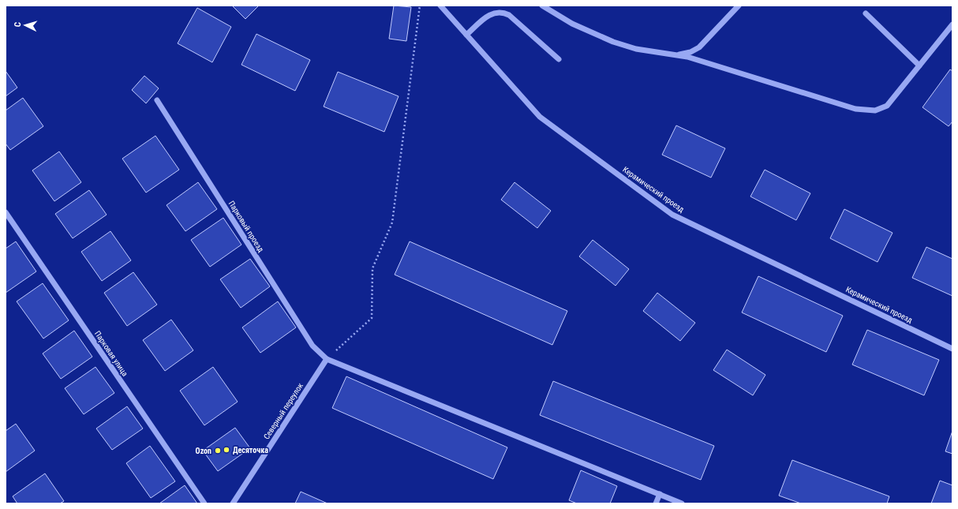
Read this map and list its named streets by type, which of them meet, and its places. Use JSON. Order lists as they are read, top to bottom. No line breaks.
{"streets":{"street":["Керамический проезд","Парковый проезд","Парковая улица","Северный переулок"]},"crossings":[["Парковый проезд","Северный переулок"]],"places":["Десяточка","Ozon"],"north":"left"}
